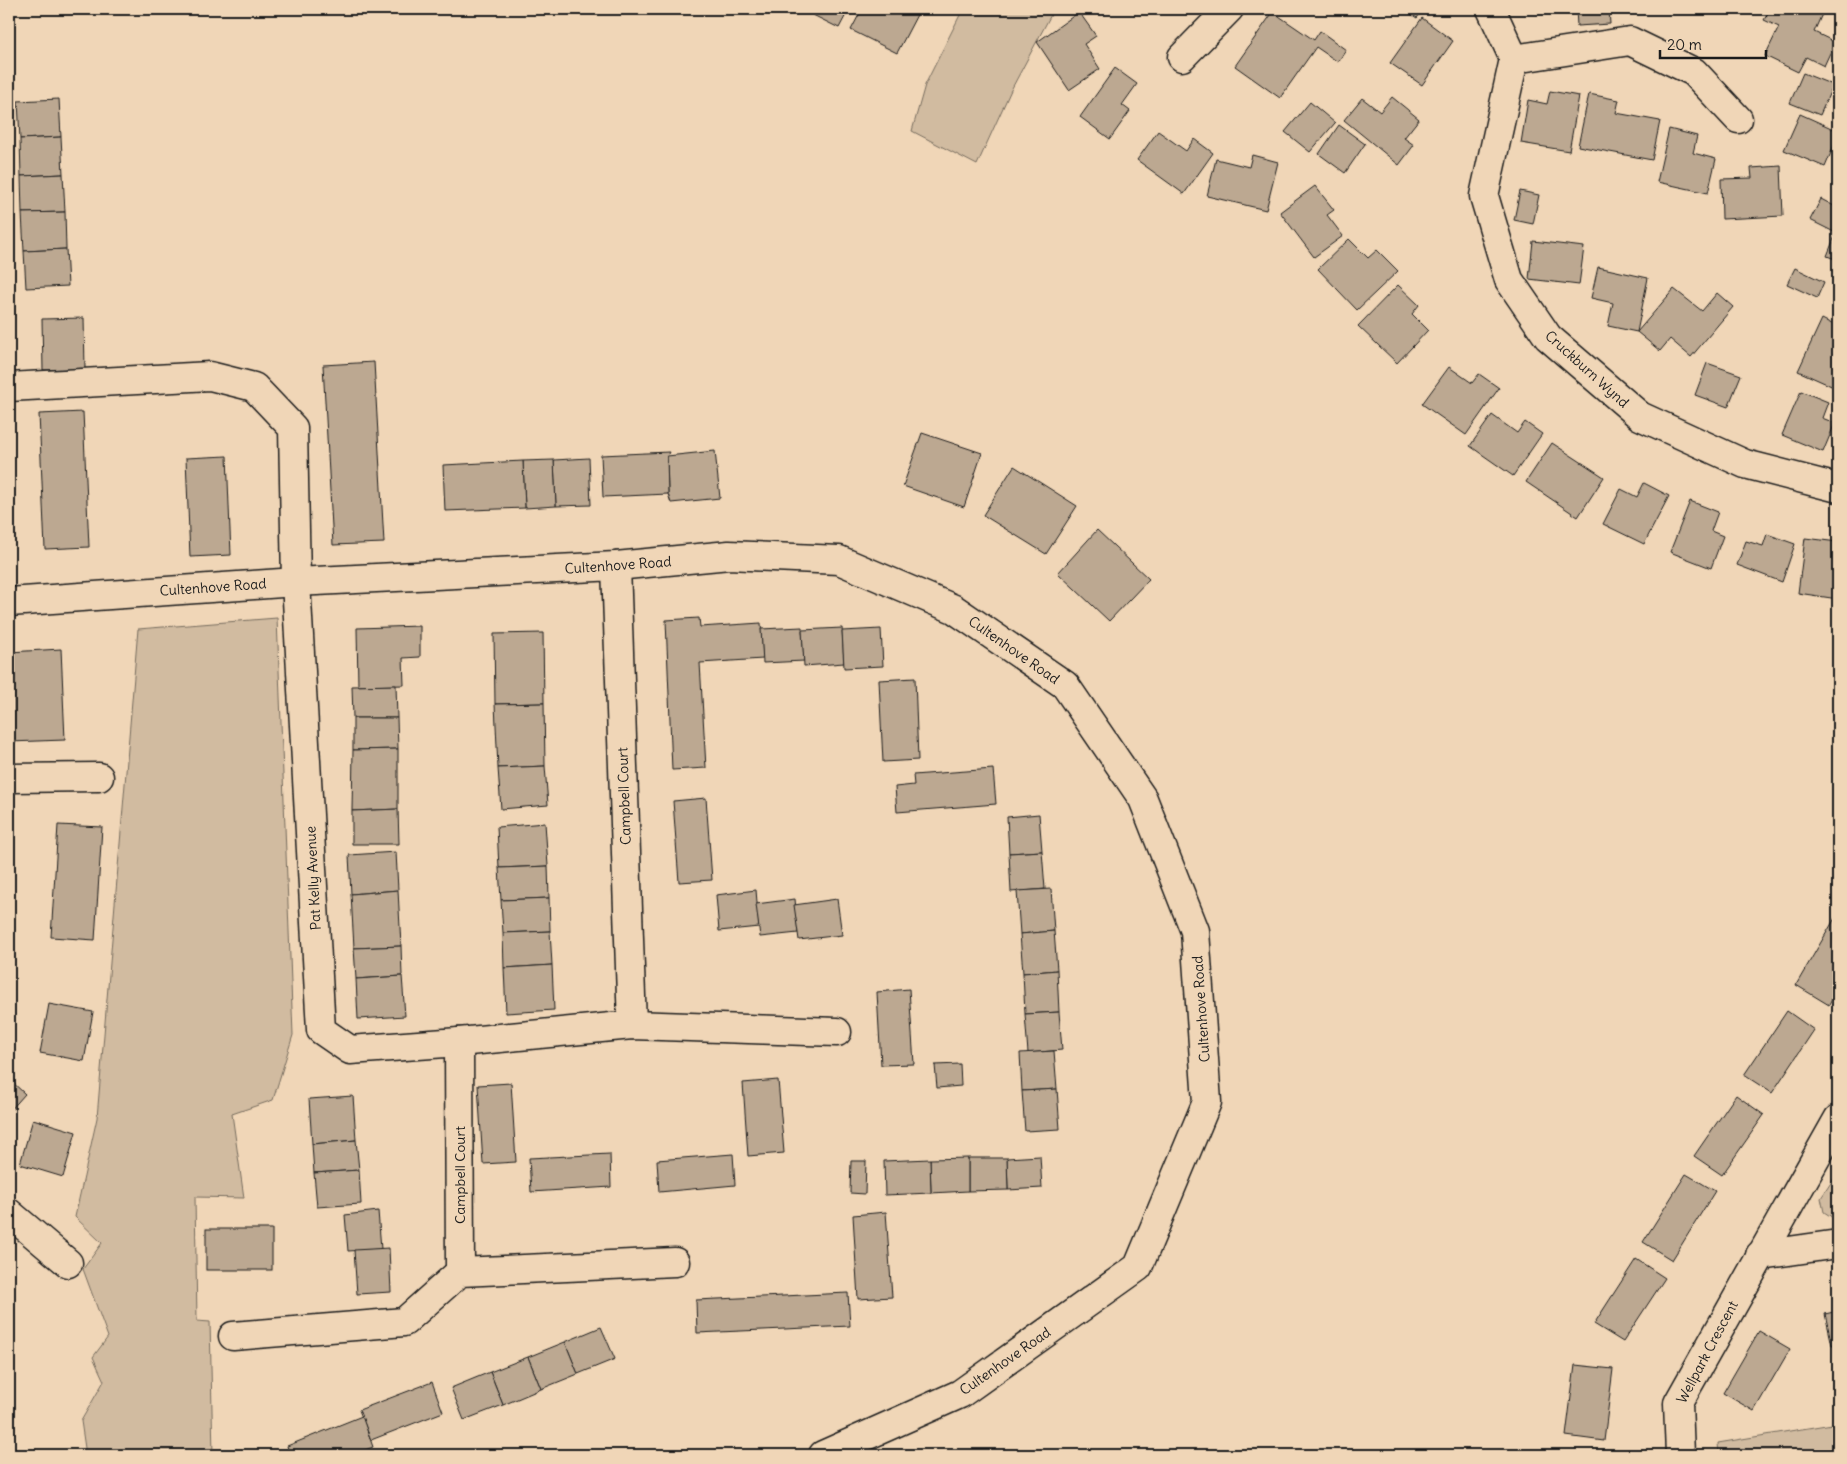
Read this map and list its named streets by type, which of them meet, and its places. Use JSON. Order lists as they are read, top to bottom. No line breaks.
{"streets":{"street":["Cruckburn Wynd","Cultenhove Road","Campbell Court","Pat Kelly Avenue","Wellpark Crescent"]},"crossings":[["Cultenhove Road","Campbell Court"],["Cultenhove Road","Pat Kelly Avenue"],["Campbell Court","Pat Kelly Avenue"]],"scale_bar":"20 m"}
